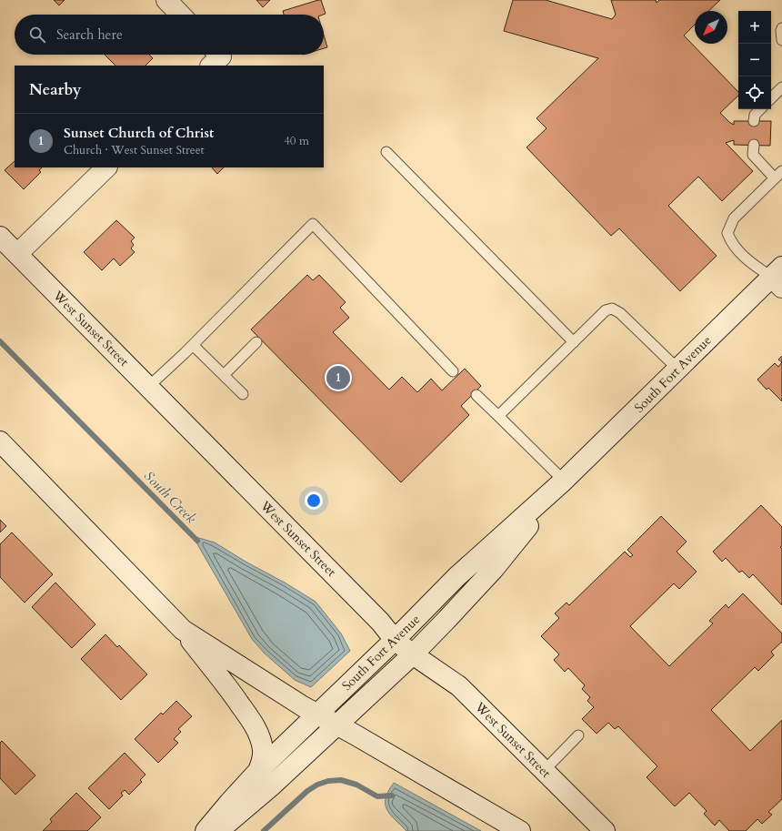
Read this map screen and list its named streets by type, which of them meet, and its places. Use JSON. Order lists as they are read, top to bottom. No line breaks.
{"streets":{"main road":["West Sunset Street","South Fort Avenue"]},"crossings":[["West Sunset Street","South Fort Avenue"]],"water":["South Creek"],"north":"bottom left","page":{"map_buttons":["+","−"],"search":"Search here","heading":"Nearby","list":[{"mark":"1","name":"Sunset Church of Christ","note":"Church · West Sunset Street","value":"40 m"}],"pins":"1"}}
